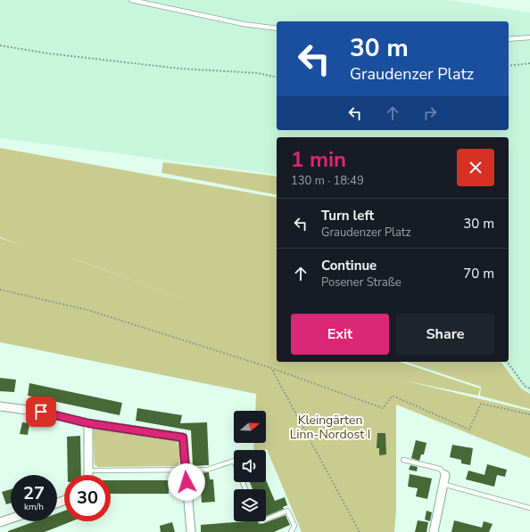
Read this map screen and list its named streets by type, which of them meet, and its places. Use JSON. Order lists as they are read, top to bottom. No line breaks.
{"parks":["Kleingärten Linn-Nordost I"],"north":"right","page":{"turn":["30 m","Graudenzer Platz"],"heading":["1 min","130 m · 18:49"],"list":[{"name":"Turn left","note":"Graudenzer Platz","value":"30 m"},{"name":"Continue","note":"Posener Straße","value":"70 m"}],"buttons":["Exit","Share"],"speed":"27 km/h","limit":"30"}}
